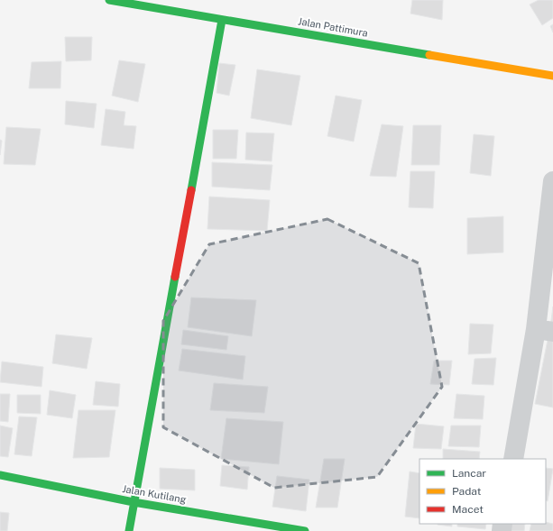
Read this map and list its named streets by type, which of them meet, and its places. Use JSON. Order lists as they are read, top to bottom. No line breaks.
{"streets":{"street":["Jalan Pattimura","Jalan Kutilang"]},"legend":["Lancar","Padat","Macet"]}
